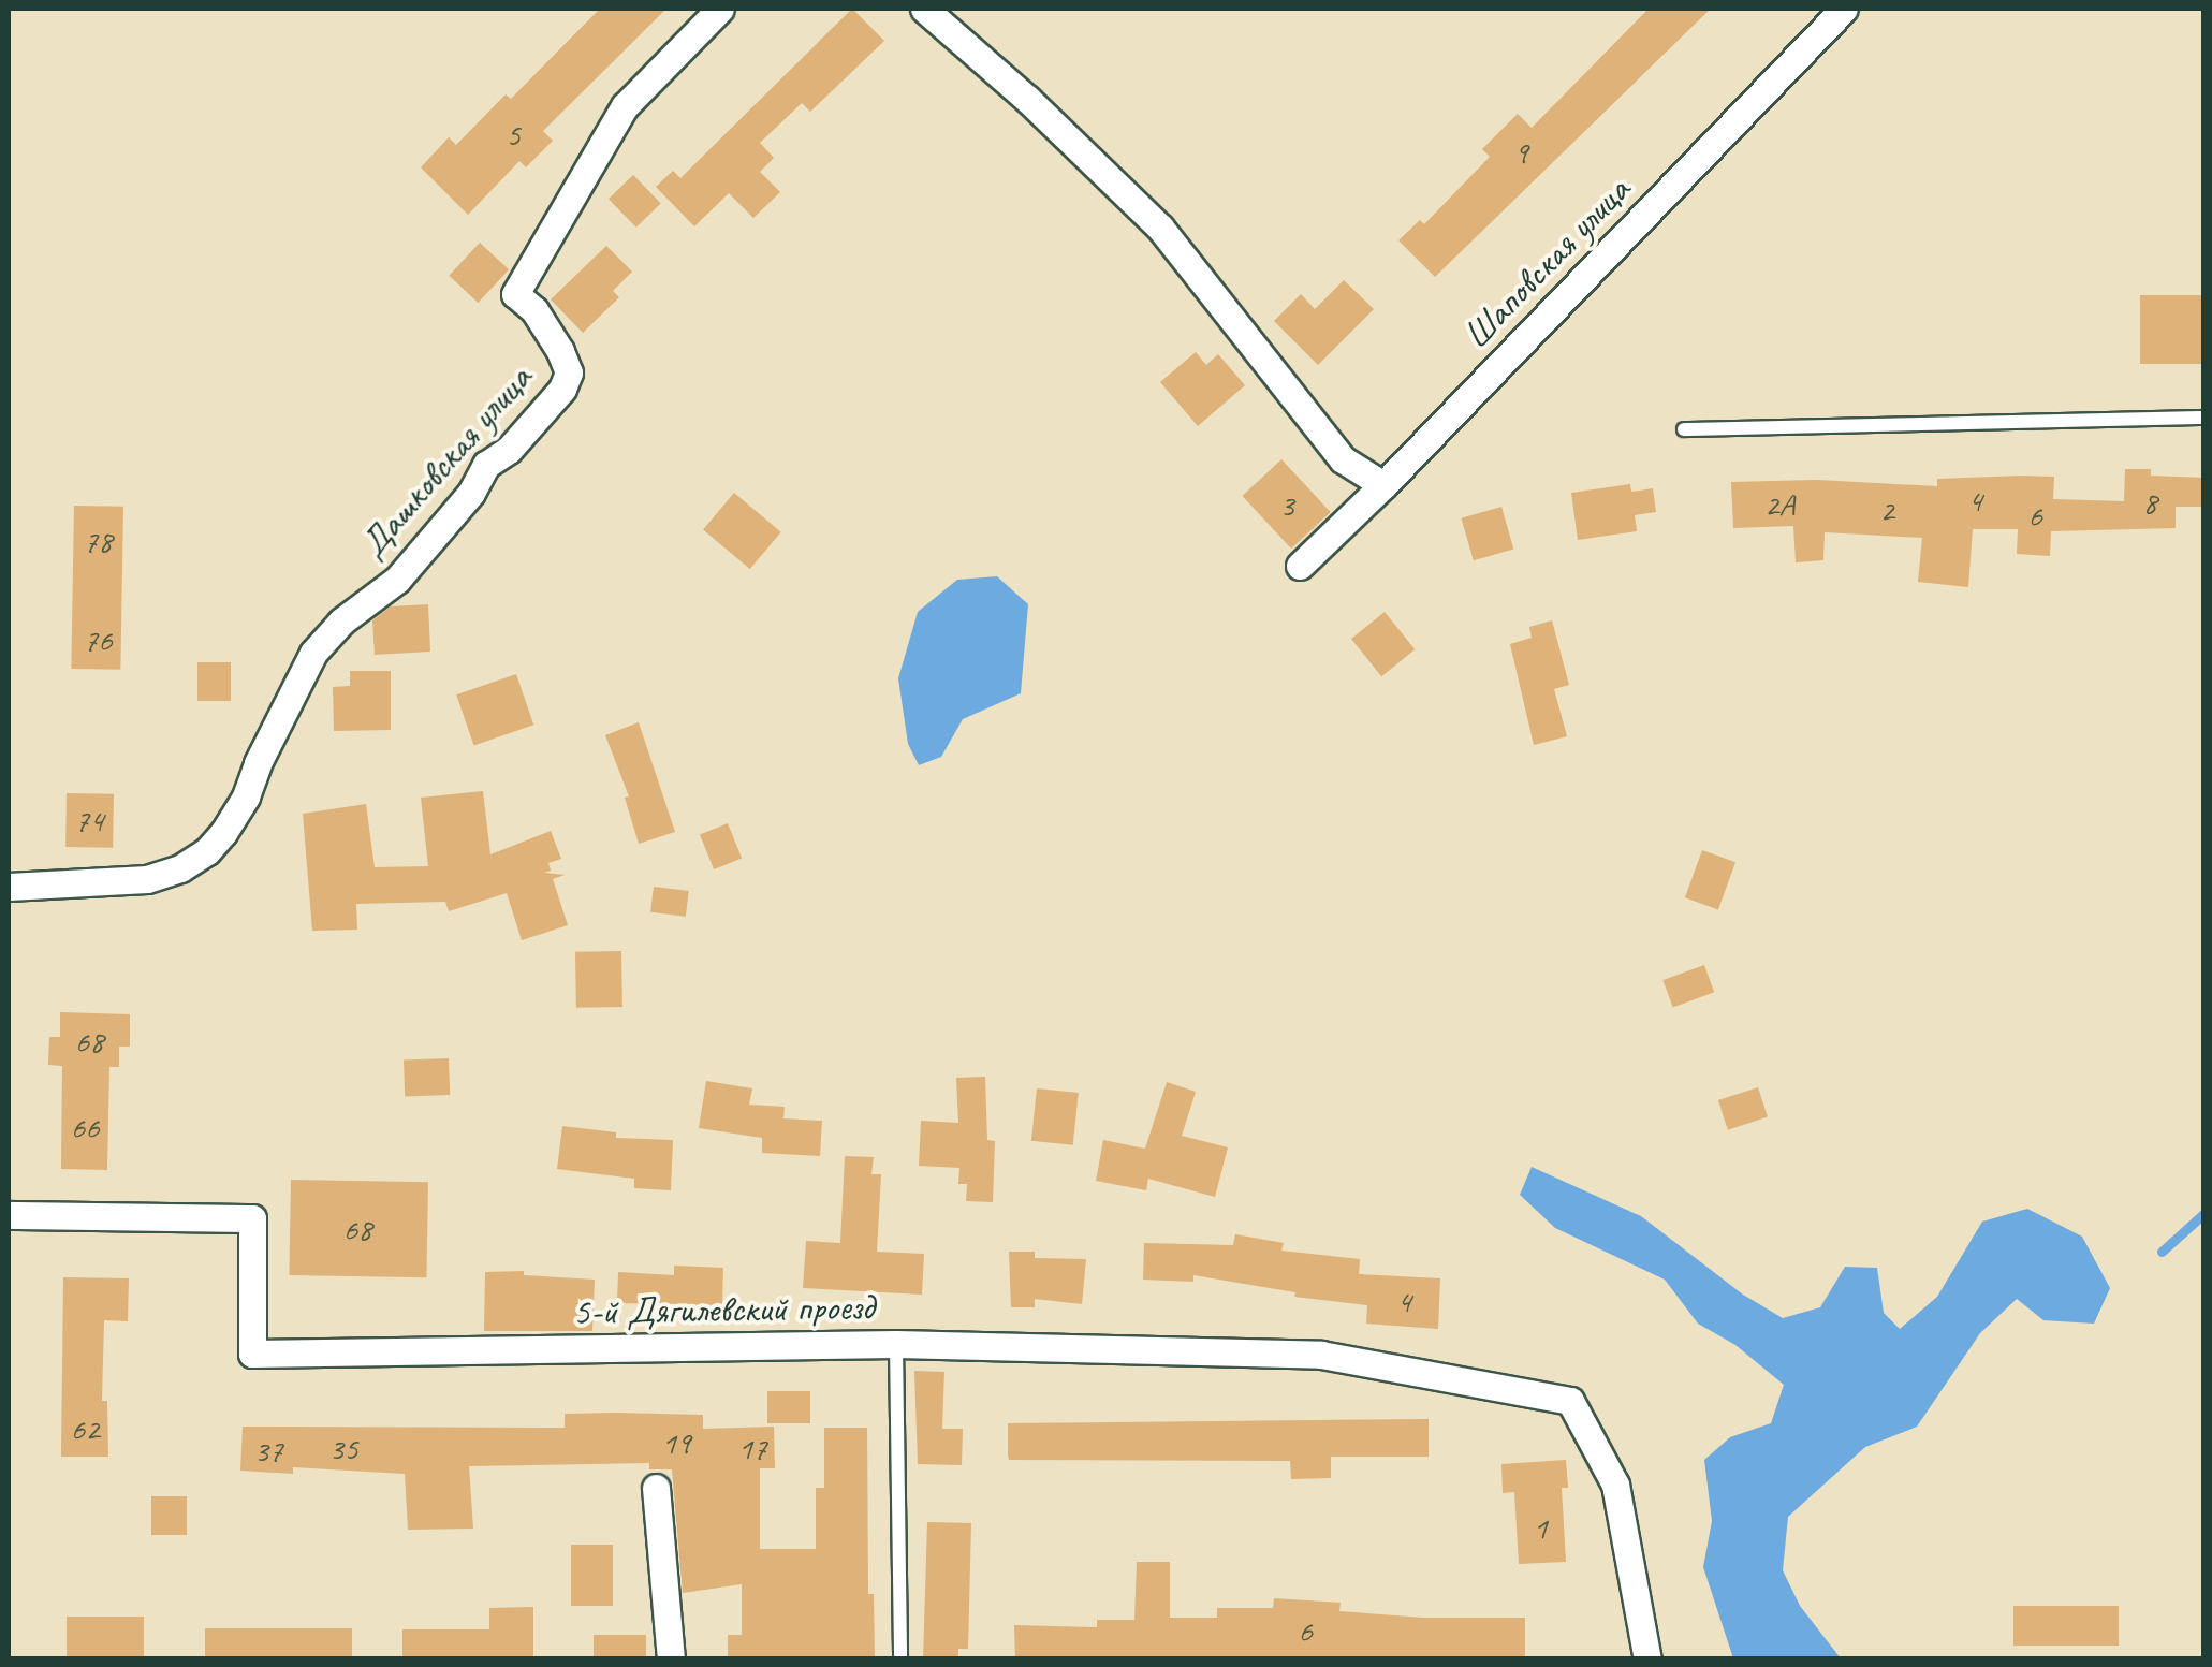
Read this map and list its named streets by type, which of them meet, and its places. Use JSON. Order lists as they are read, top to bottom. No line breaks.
{"streets":{"street":["Шаповская улица","Дашковская улица","5-й Дягилевский проезд"]},"house_numbers":["5","9","4","8","3","2А","2","6","78","76","74","68","66","68","4","62","19","35","17","37","1","6"]}
